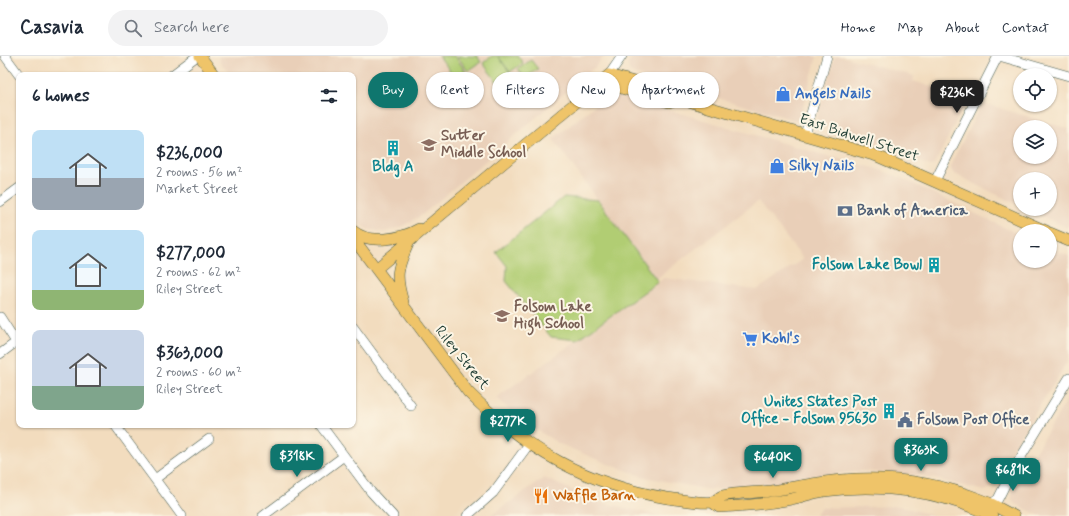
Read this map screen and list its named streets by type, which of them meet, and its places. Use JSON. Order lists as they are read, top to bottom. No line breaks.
{"streets":{"main road":["East Bidwell Street","Riley Street"]},"places":{"shop":["Angels Nails","Silky Nails"],"school or university":["Sutter Middle School","Folsom Lake High School"],"building":["Bldg A","Folsom Lake Bowl","Unites States Post Office - Folsom 95630"],"bank":["Bank of America"],"supermarket":["Kohl's"],"public building":["Folsom Post Office"],"restaurant":["Waffle Barn"]},"page":{"header":"Casavia","search":"Search here","nav":["Home","Map","About","Contact"],"map_buttons":["+","−"],"chip":["Buy","Rent","Filters","New","Apartment"],"heading":"6 homes","price":["$236K","$277K","$363K","$318K","$640K","$681K"],"list":[{"name":"$236,000","note":"2 rooms · 56 m² · Market Street"},{"name":"$277,000","note":"2 rooms · 62 m² · Riley Street"},{"name":"$363,000","note":"2 rooms · 60 m² · Riley Street"}]}}
